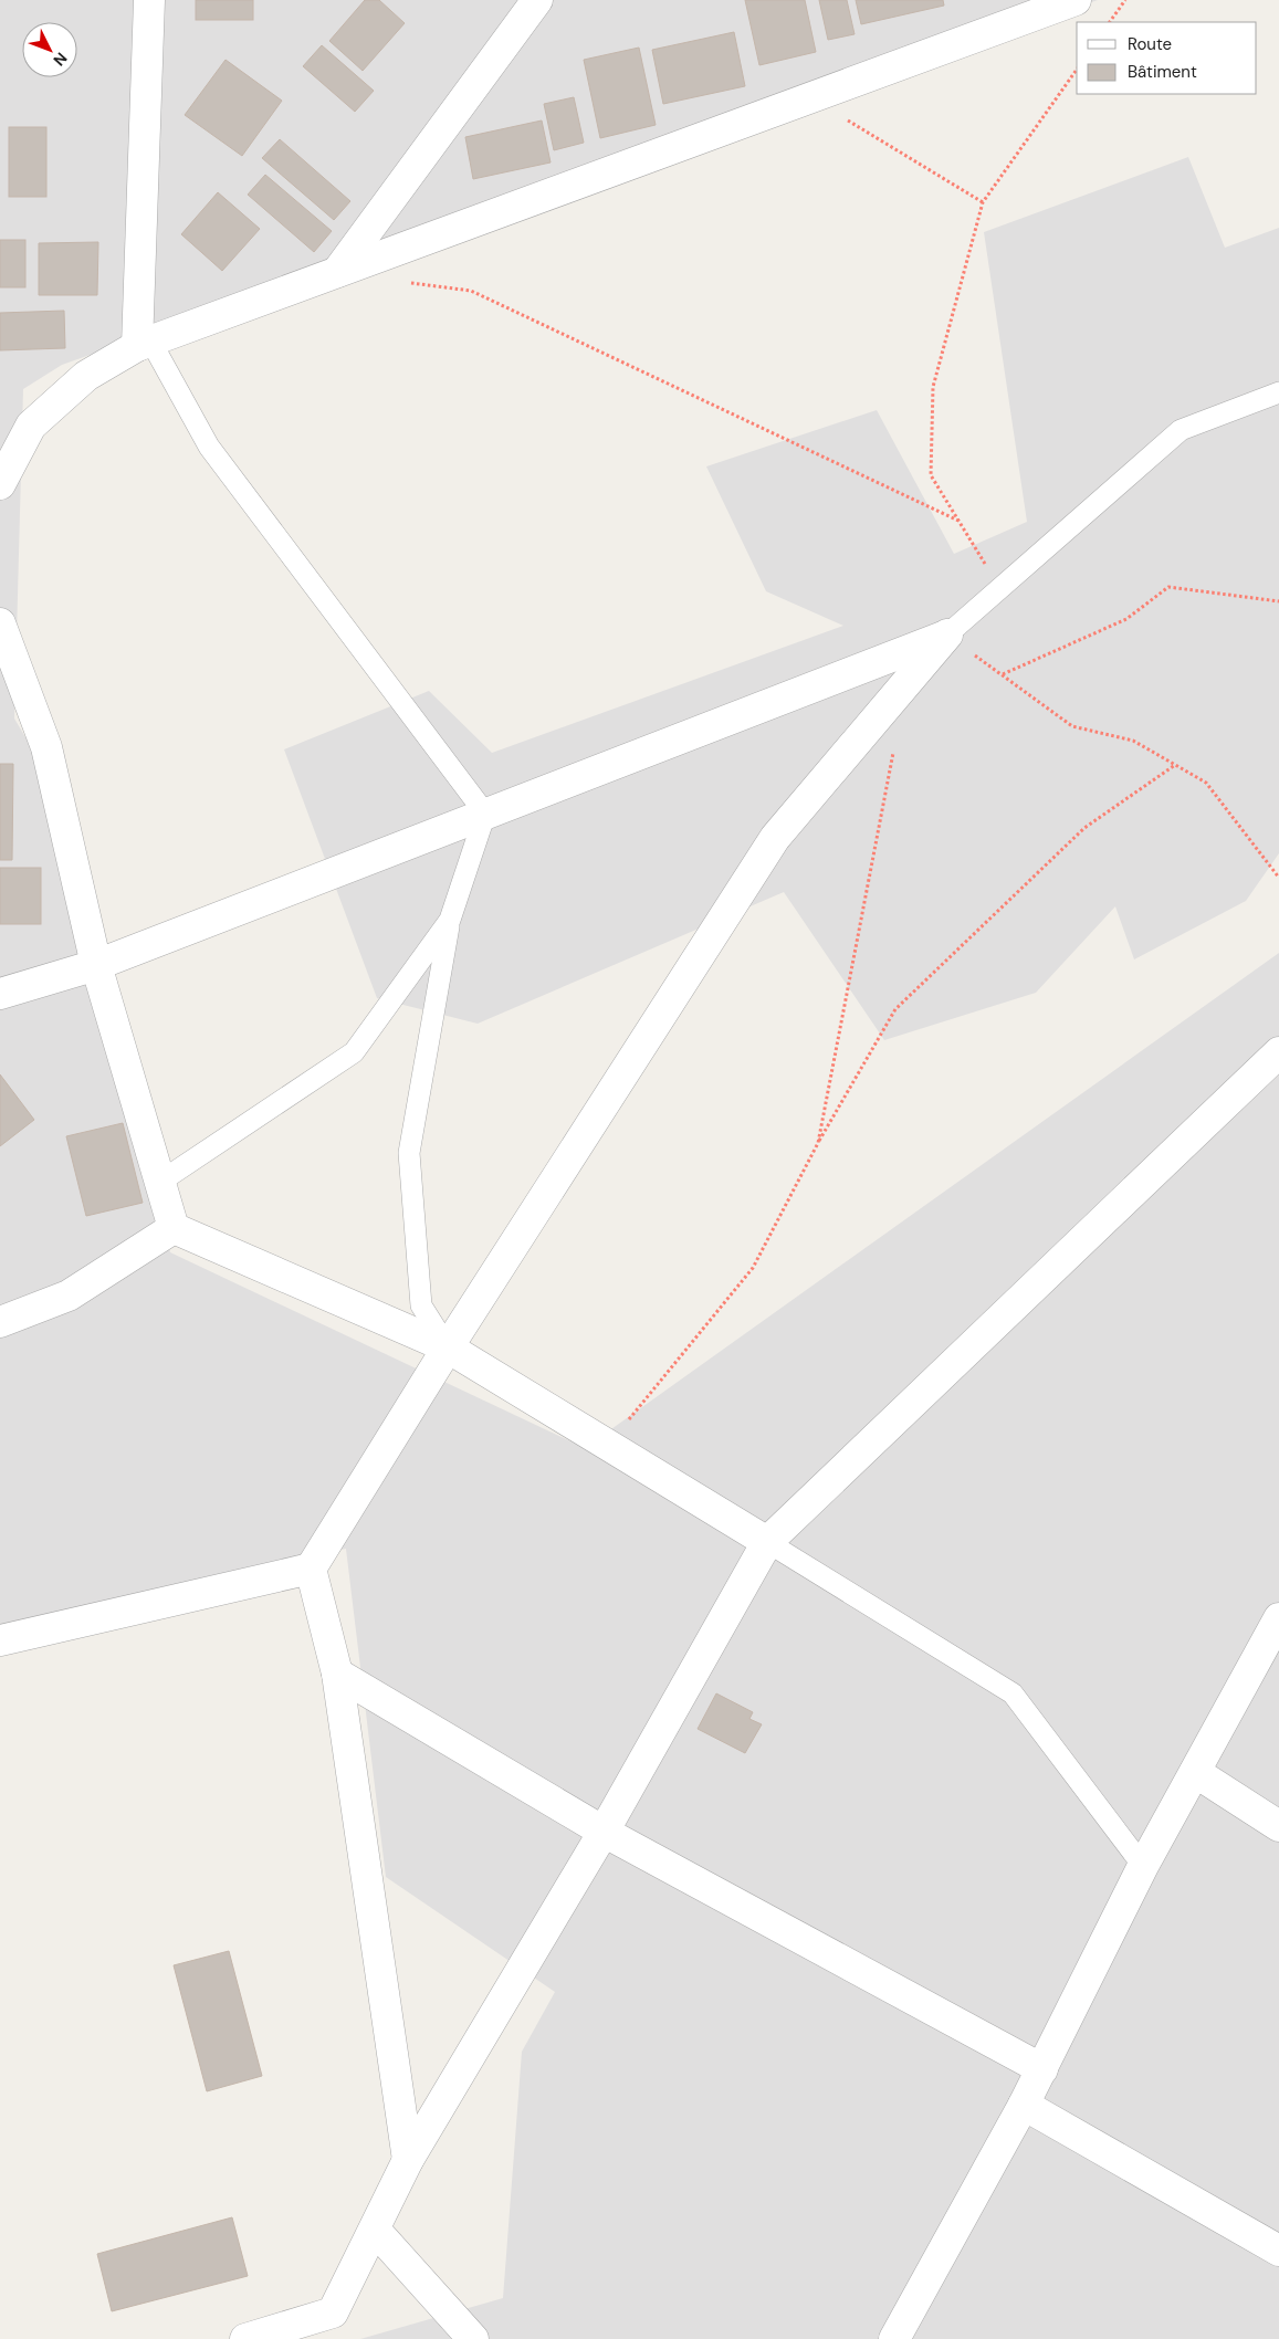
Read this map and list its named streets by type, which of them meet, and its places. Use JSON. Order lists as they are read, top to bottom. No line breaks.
{"legend":["Route","Bâtiment"],"north":"bottom right"}
